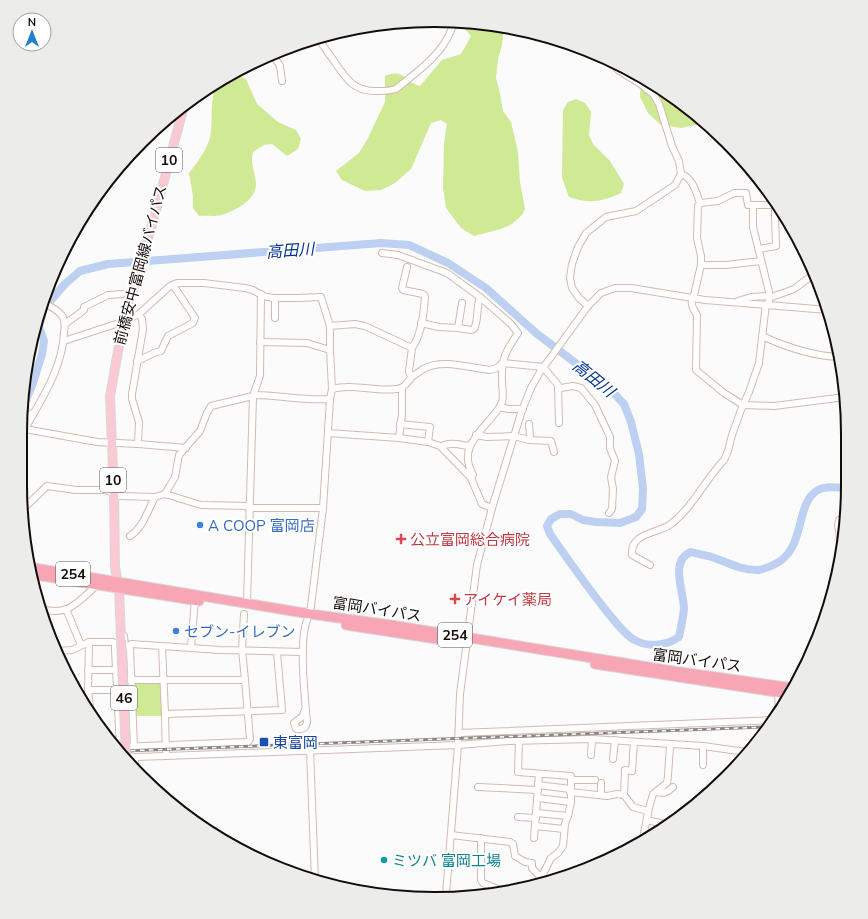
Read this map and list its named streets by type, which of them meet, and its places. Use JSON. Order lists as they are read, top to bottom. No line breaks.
{"streets":{"highway":["254","富岡バイパス"],"main road":["10","前橋安中富岡線バイパス","46"]},"crossings":[["前橋安中富岡線バイパス","富岡バイパス"],["前橋安中富岡線バイパス","46"],["富岡バイパス","46"]],"water":["高田川"],"places":{"other":["A COOP 富岡店","セブン-イレブン","ミツバ 富岡工場"],"health":["公立富岡総合病院","アイケイ薬局"],"transit":["東富岡"]},"north":"top"}
